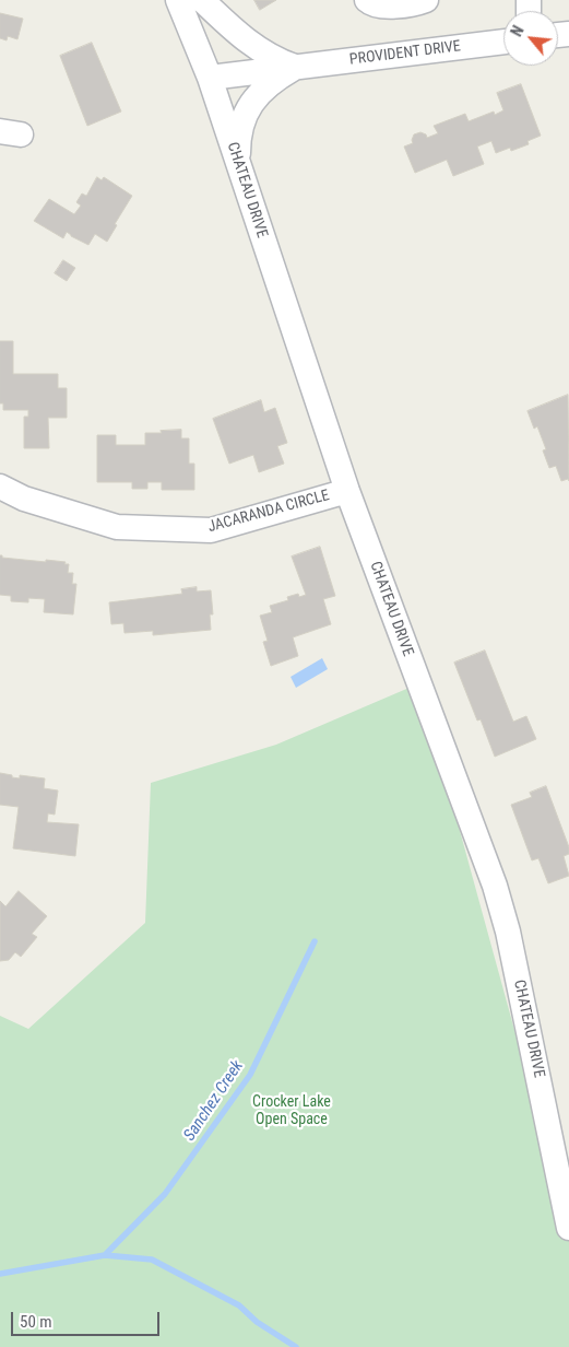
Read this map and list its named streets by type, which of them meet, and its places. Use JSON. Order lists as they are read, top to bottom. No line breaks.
{"streets":{"street":["PROVIDENT DRIVE","CHATEAU DRIVE","JACARANDA CIRCLE"]},"crossings":[["PROVIDENT DRIVE","CHATEAU DRIVE"],["CHATEAU DRIVE","JACARANDA CIRCLE"]],"water":["Sanchez Creek"],"parks":["Crocker Lake Open Space"],"scale_bar":"50 m","north":"top left"}
